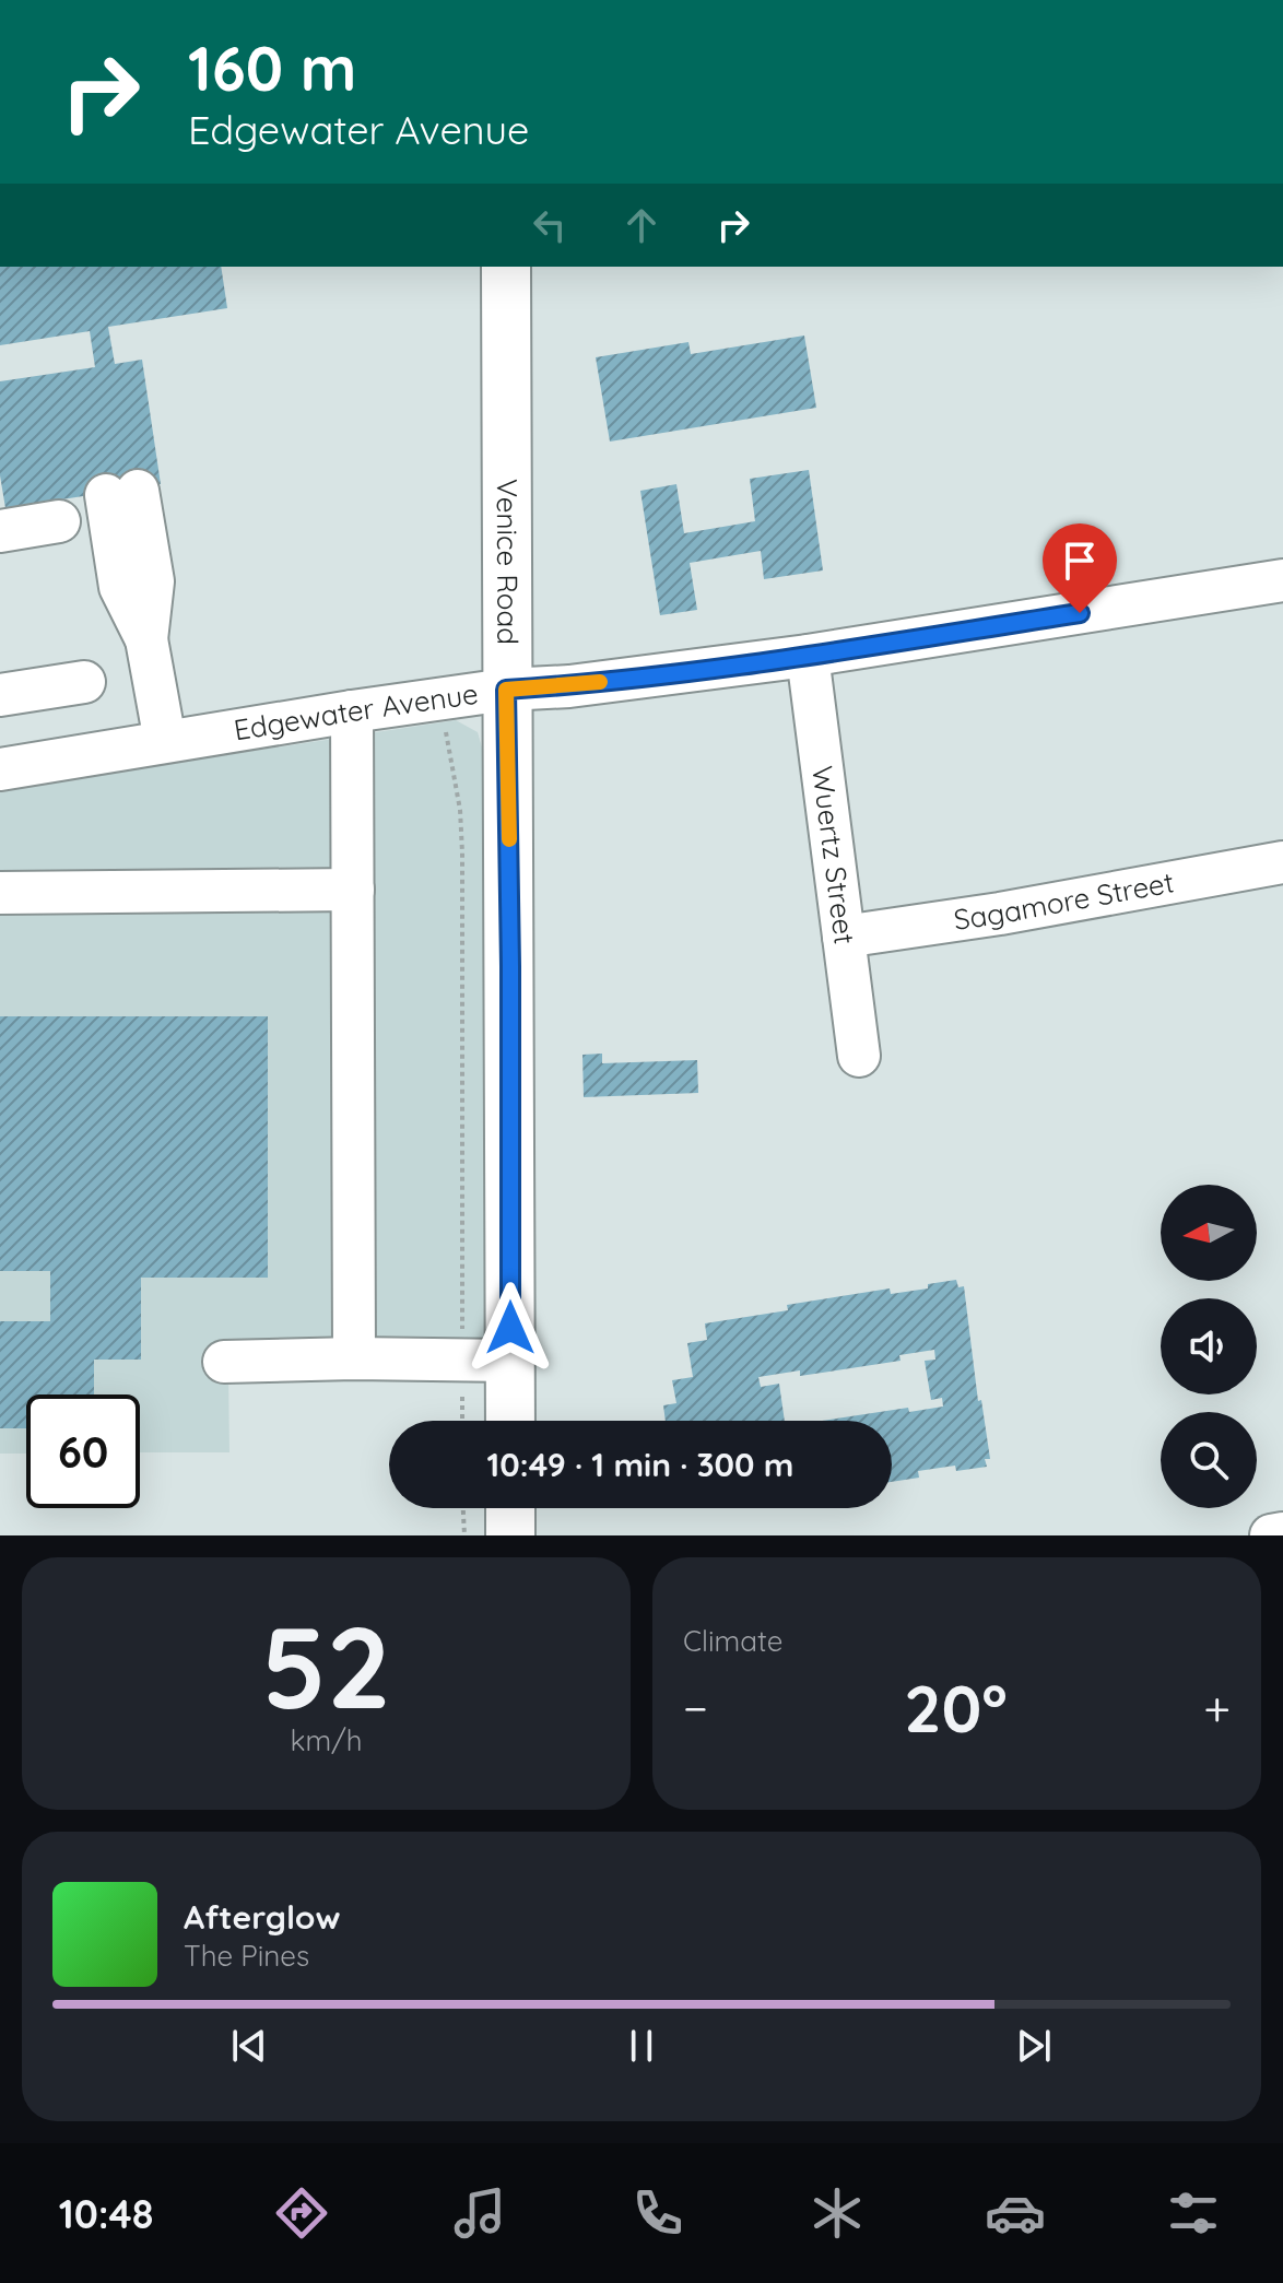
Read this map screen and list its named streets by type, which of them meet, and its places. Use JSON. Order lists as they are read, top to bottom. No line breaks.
{"streets":{"main road":["Venice Road"],"street":["Edgewater Avenue","Wuertz Street","Sagamore Street"]},"crossings":[["Venice Road","Edgewater Avenue"],["Edgewater Avenue","Wuertz Street"],["Wuertz Street","Sagamore Street"]],"north":"left","page":{"turn":["160 m","Edgewater Avenue"],"limit":"60","trip":"10:49 · 1 min · 300 m","tile":[["52","km/h"],"Climate"],"heat":["−","20°","+"],"song":["Afterglow","The Pines"],"tabs":"10:48"}}
